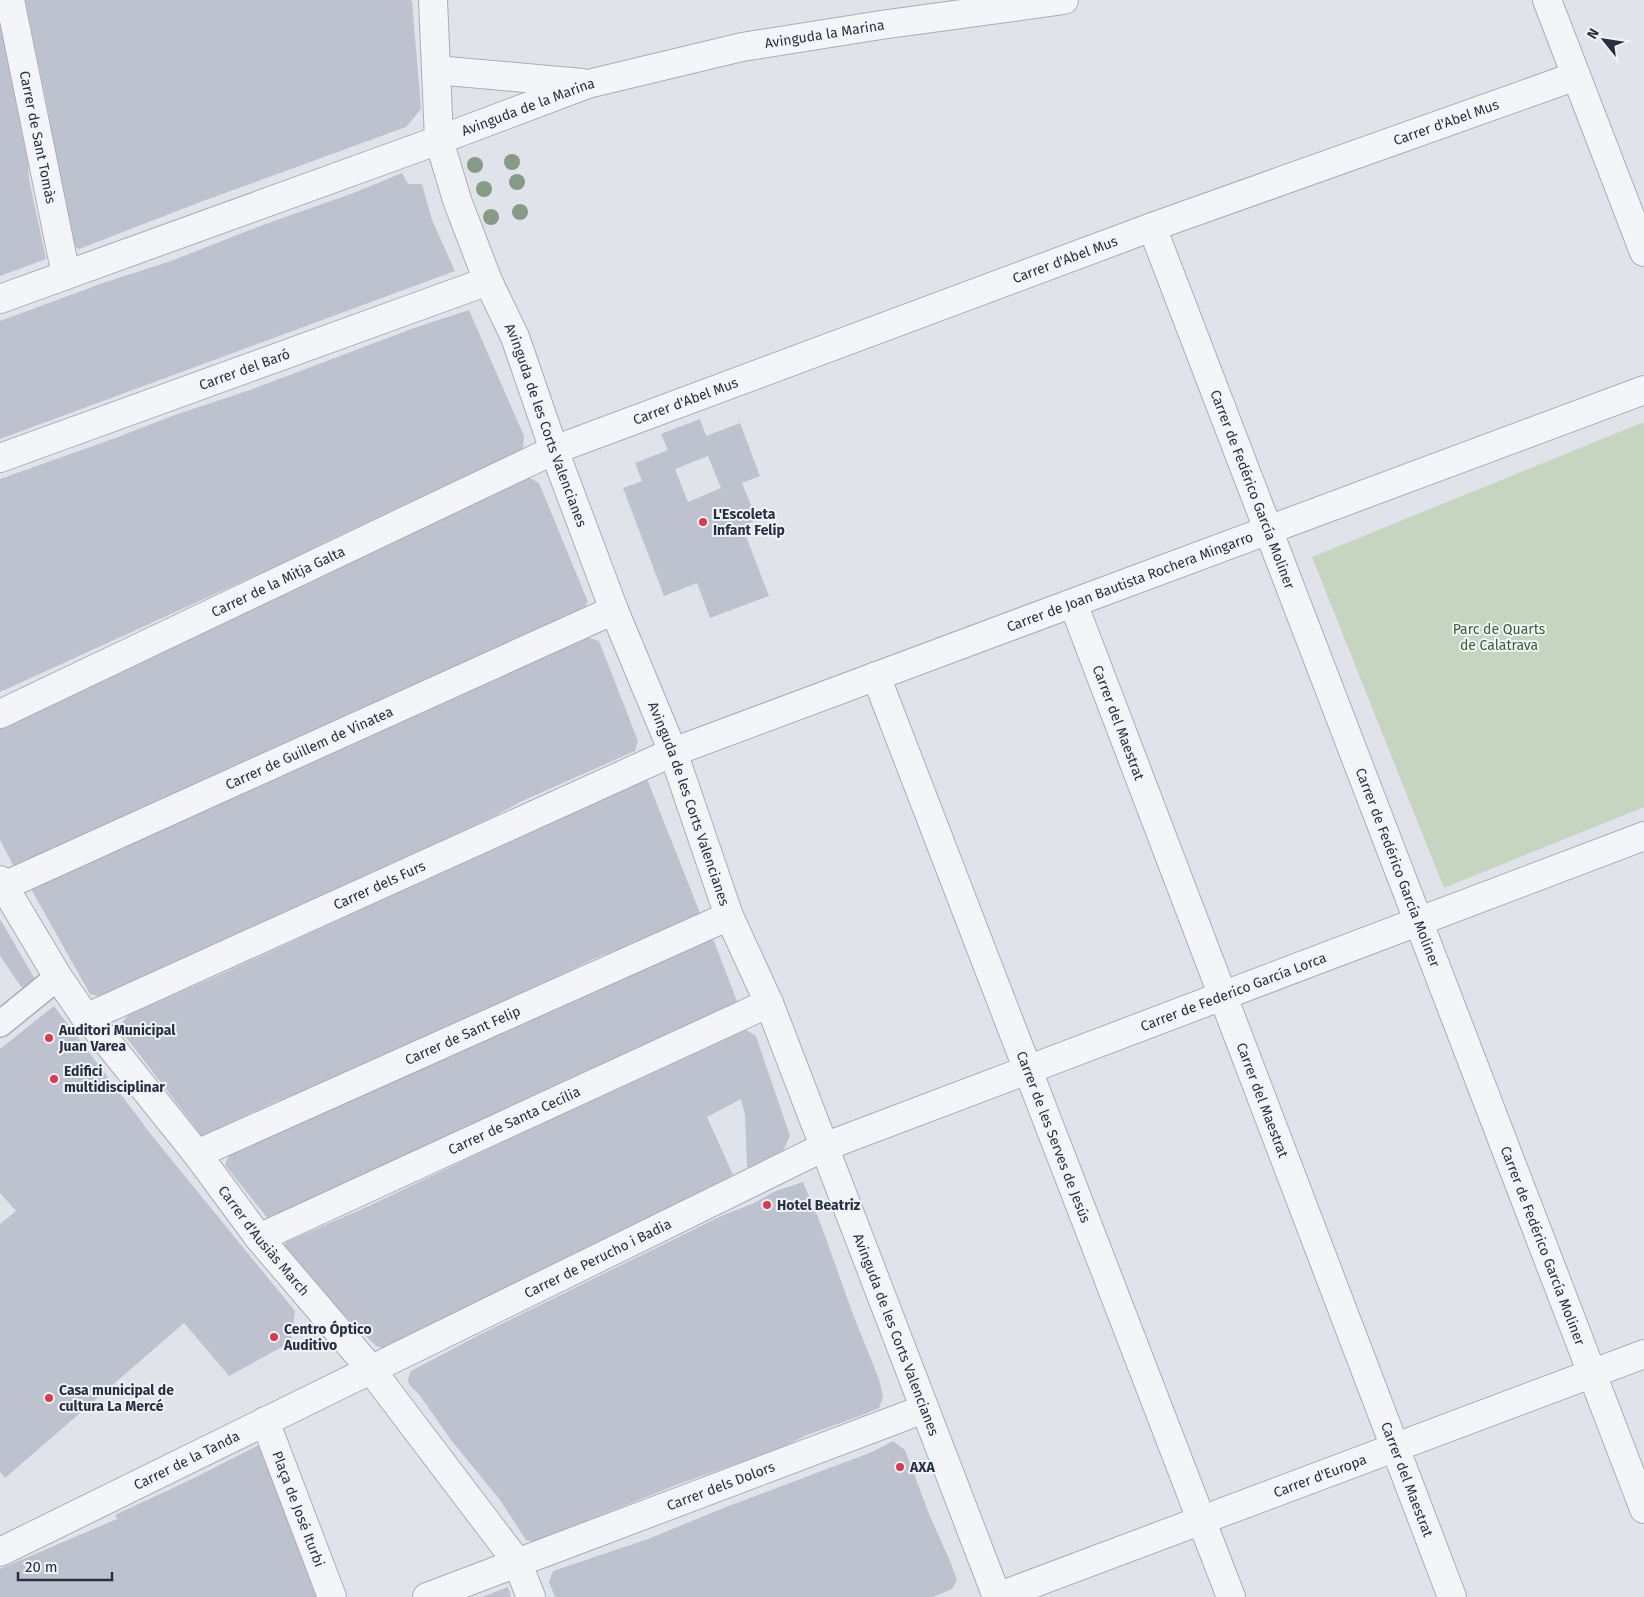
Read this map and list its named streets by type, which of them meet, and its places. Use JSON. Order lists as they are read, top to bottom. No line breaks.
{"streets":{"street":["Avinguda la Marina","Avinguda de la Marina","Carrer d'Abel Mus","Carrer de Sant Tomàs","Carrer del Baró","Avinguda de les Corts Valencianes","Carrer de Fedérico García Moliner","Carrer de la Mitja Galta","Carrer de Joan Bautista Rochera Mingarro","Carrer del Maestrat","Carrer de Guillem de Vinatea","Carrer dels Furs","Carrer de Federico García Lorca","Carrer de Sant Felip","Carrer de Santa Cecília","Carrer de les Serves de Jesús","Carrer d'Ausiàs March","Carrer de Perucho i Badia","Carrer de la Tanda","Carrer d'Europa","Carrer dels Dolors","Plaça de José Iturbi"]},"crossings":[["Avinguda la Marina","Avinguda de la Marina"],["Avinguda de la Marina","Carrer de Sant Tomàs"],["Avinguda de la Marina","Avinguda de les Corts Valencianes"],["Carrer d'Abel Mus","Avinguda de les Corts Valencianes"],["Carrer d'Abel Mus","Carrer de Fedérico García Moliner"],["Carrer d'Abel Mus","Carrer de la Mitja Galta"],["Carrer del Baró","Avinguda de les Corts Valencianes"],["Avinguda de les Corts Valencianes","Carrer de la Mitja Galta"],["Avinguda de les Corts Valencianes","Carrer de Joan Bautista Rochera Mingarro"],["Avinguda de les Corts Valencianes","Carrer de Guillem de Vinatea"],["Avinguda de les Corts Valencianes","Carrer dels Furs"],["Avinguda de les Corts Valencianes","Carrer de Federico García Lorca"],["Avinguda de les Corts Valencianes","Carrer de Sant Felip"],["Avinguda de les Corts Valencianes","Carrer de Santa Cecília"],["Avinguda de les Corts Valencianes","Carrer de Perucho i Badia"],["Avinguda de les Corts Valencianes","Carrer d'Europa"],["Avinguda de les Corts Valencianes","Carrer dels Dolors"],["Carrer de Fedérico García Moliner","Carrer de Joan Bautista Rochera Mingarro"],["Carrer de Fedérico García Moliner","Carrer de Federico García Lorca"],["Carrer de Fedérico García Moliner","Carrer d'Europa"],["Carrer de Joan Bautista Rochera Mingarro","Carrer del Maestrat"],["Carrer de Joan Bautista Rochera Mingarro","Carrer dels Furs"],["Carrer de Joan Bautista Rochera Mingarro","Carrer de les Serves de Jesús"],["Carrer del Maestrat","Carrer de Federico García Lorca"],["Carrer del Maestrat","Carrer d'Europa"],["Carrer de Guillem de Vinatea","Carrer d'Ausiàs March"],["Carrer dels Furs","Carrer d'Ausiàs March"],["Carrer de Federico García Lorca","Carrer de les Serves de Jesús"],["Carrer de Federico García Lorca","Carrer de Perucho i Badia"],["Carrer de Sant Felip","Carrer d'Ausiàs March"],["Carrer de Santa Cecília","Carrer d'Ausiàs March"],["Carrer de les Serves de Jesús","Carrer d'Europa"],["Carrer d'Ausiàs March","Carrer de Perucho i Badia"],["Carrer d'Ausiàs March","Carrer de la Tanda"],["Carrer d'Ausiàs March","Carrer dels Dolors"],["Carrer de Perucho i Badia","Carrer de la Tanda"],["Carrer de la Tanda","Plaça de José Iturbi"]],"parks":["Parc de Quarts de Calatrava"],"places":["L'Escoleta Infant Felip","Auditori Municipal Juan Varea","Edifici multidisciplinar","Hotel Beatriz","Centro Óptico Auditivo","Casa municipal de cultura La Mercé","AXA"],"scale_bar":"20 m","north":"top left"}
